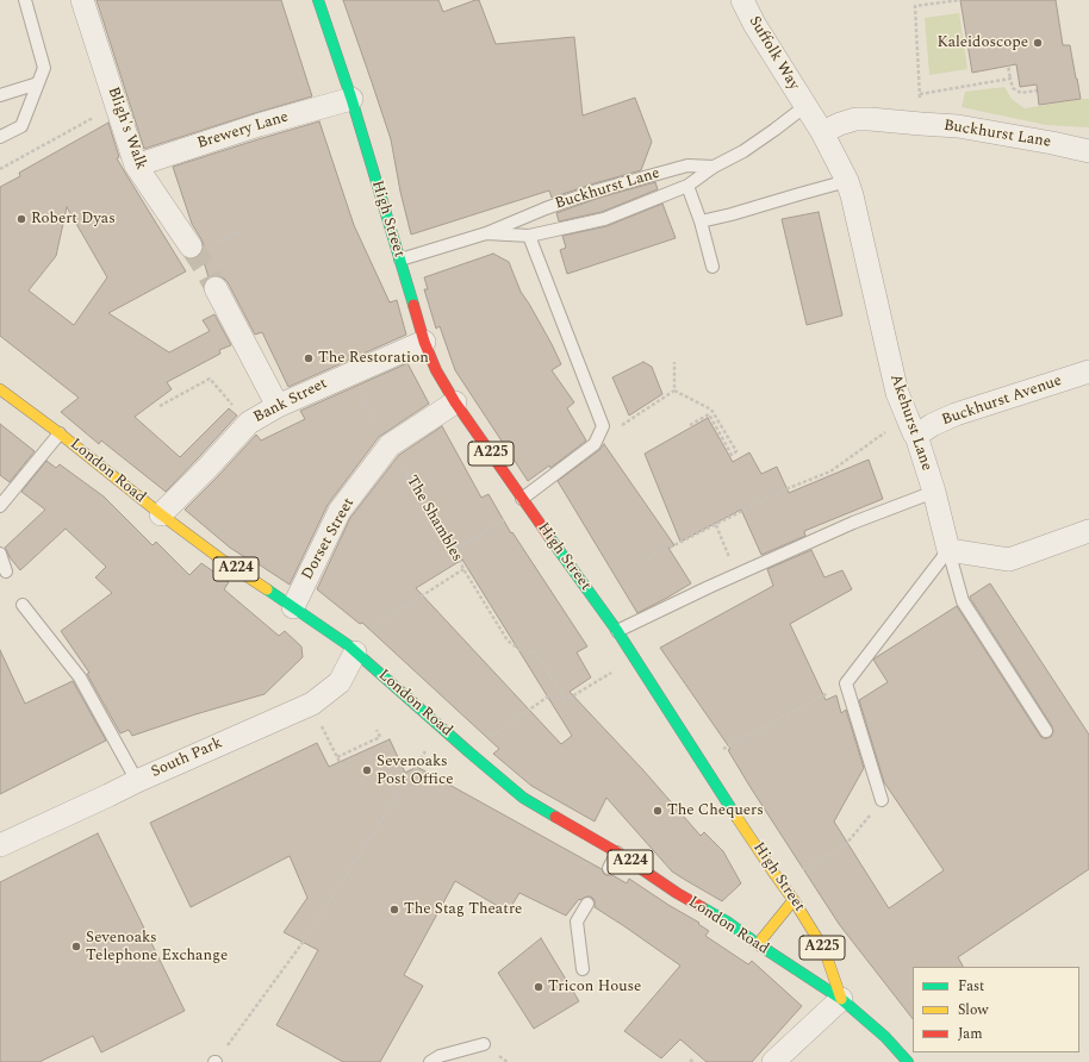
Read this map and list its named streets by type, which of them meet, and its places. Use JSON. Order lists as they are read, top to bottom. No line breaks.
{"streets":{"main road":["High Street","A225","London Road","A224"],"street":["Suffolk Way","Bligh's Walk","Brewery Lane","Buckhurst Lane","Bank Street","Buckhurst Avenue","Akehurst Lane","Dorset Street","South Park"],"path":["The Shambles"]},"crossings":[["Suffolk Way","Akehurst Lane"],["Bligh's Walk","Brewery Lane"],["Brewery Lane","High Street"],["Buckhurst Lane","High Street"],["Buckhurst Lane","Akehurst Lane"],["High Street","Bank Street"],["High Street","London Road"],["High Street","Dorset Street"],["Bank Street","London Road"],["Bank Street","The Shambles"],["Buckhurst Avenue","Akehurst Lane"],["London Road","The Shambles"],["London Road","Dorset Street"],["London Road","South Park"],["The Shambles","Dorset Street"],["The Shambles","South Park"]],"places":["Kaleidoscope","Robert Dyas","The Restoration","Sevenoaks Post Office","The Chequers","The Stag Theatre","Sevenoaks Telephone Exchange","Tricon House"],"legend":["Fast","Slow","Jam"]}
